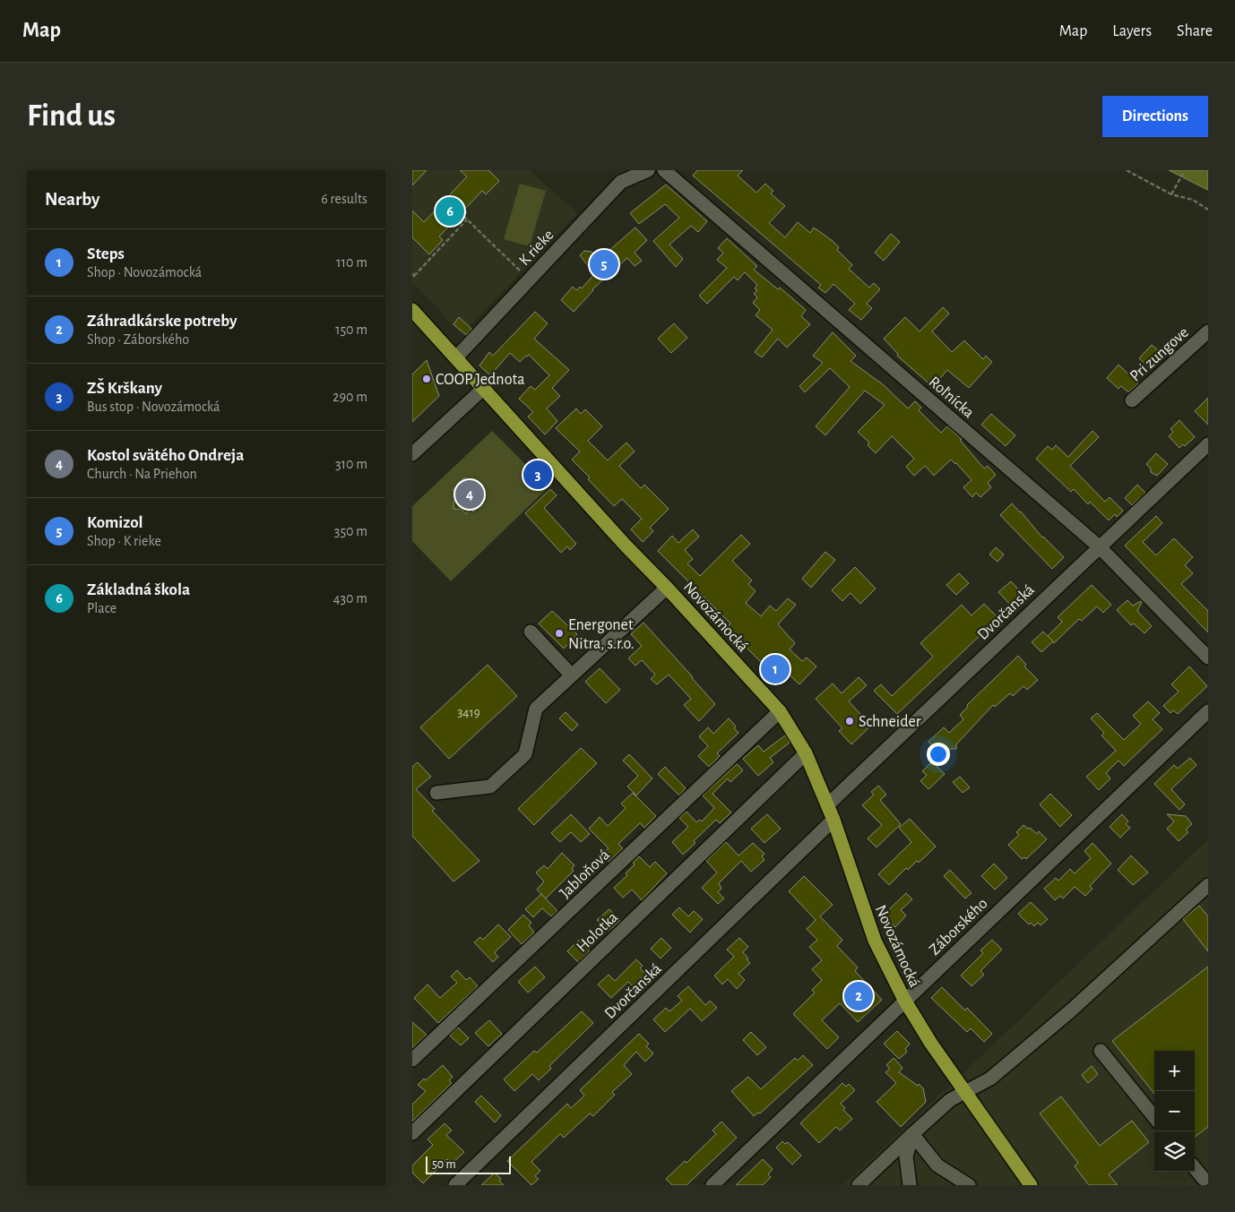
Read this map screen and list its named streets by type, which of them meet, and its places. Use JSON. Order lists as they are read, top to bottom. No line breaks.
{"streets":{"main road":["Novozámocká"],"street":["K rieke","Pri zungove","Roľnícka","Dvorčanská","Jabloňová","Záborského","Holotka"]},"crossings":[["K rieke","Novozámocká"],["Roľnícka","Dvorčanská"],["Dvorčanská","Novozámocká"],["Novozámocká","Jabloňová"],["Novozámocká","Záborského"],["Novozámocká","Holotka"]],"places":["COOP Jednota","Energonet Nitra, s.r.o.","Schneider"],"house_numbers":["3419"],"scale_bar":"50 m","page":{"header":"Map","nav":["Map","Layers","Share"],"buttons":"Directions","title":"Find us","heading":["Nearby","6 results"],"pins":["6","5","3","4","1","2"],"list":[{"mark":"1","name":"Steps","note":"Shop · Novozámocká","value":"110 m"},{"mark":"2","name":"Záhradkárske potreby","note":"Shop · Záborského","value":"150 m"},{"mark":"3","name":"ZŠ Krškany","note":"Bus stop · Novozámocká","value":"290 m"},{"mark":"4","name":"Kostol svätého Ondreja","note":"Church · Na Priehon","value":"310 m"},{"mark":"5","name":"Komizol","note":"Shop · K rieke","value":"350 m"},{"mark":"6","name":"Základná škola","note":"Place","value":"430 m"}],"map_buttons":["+","−"],"scale":"50 m"}}
